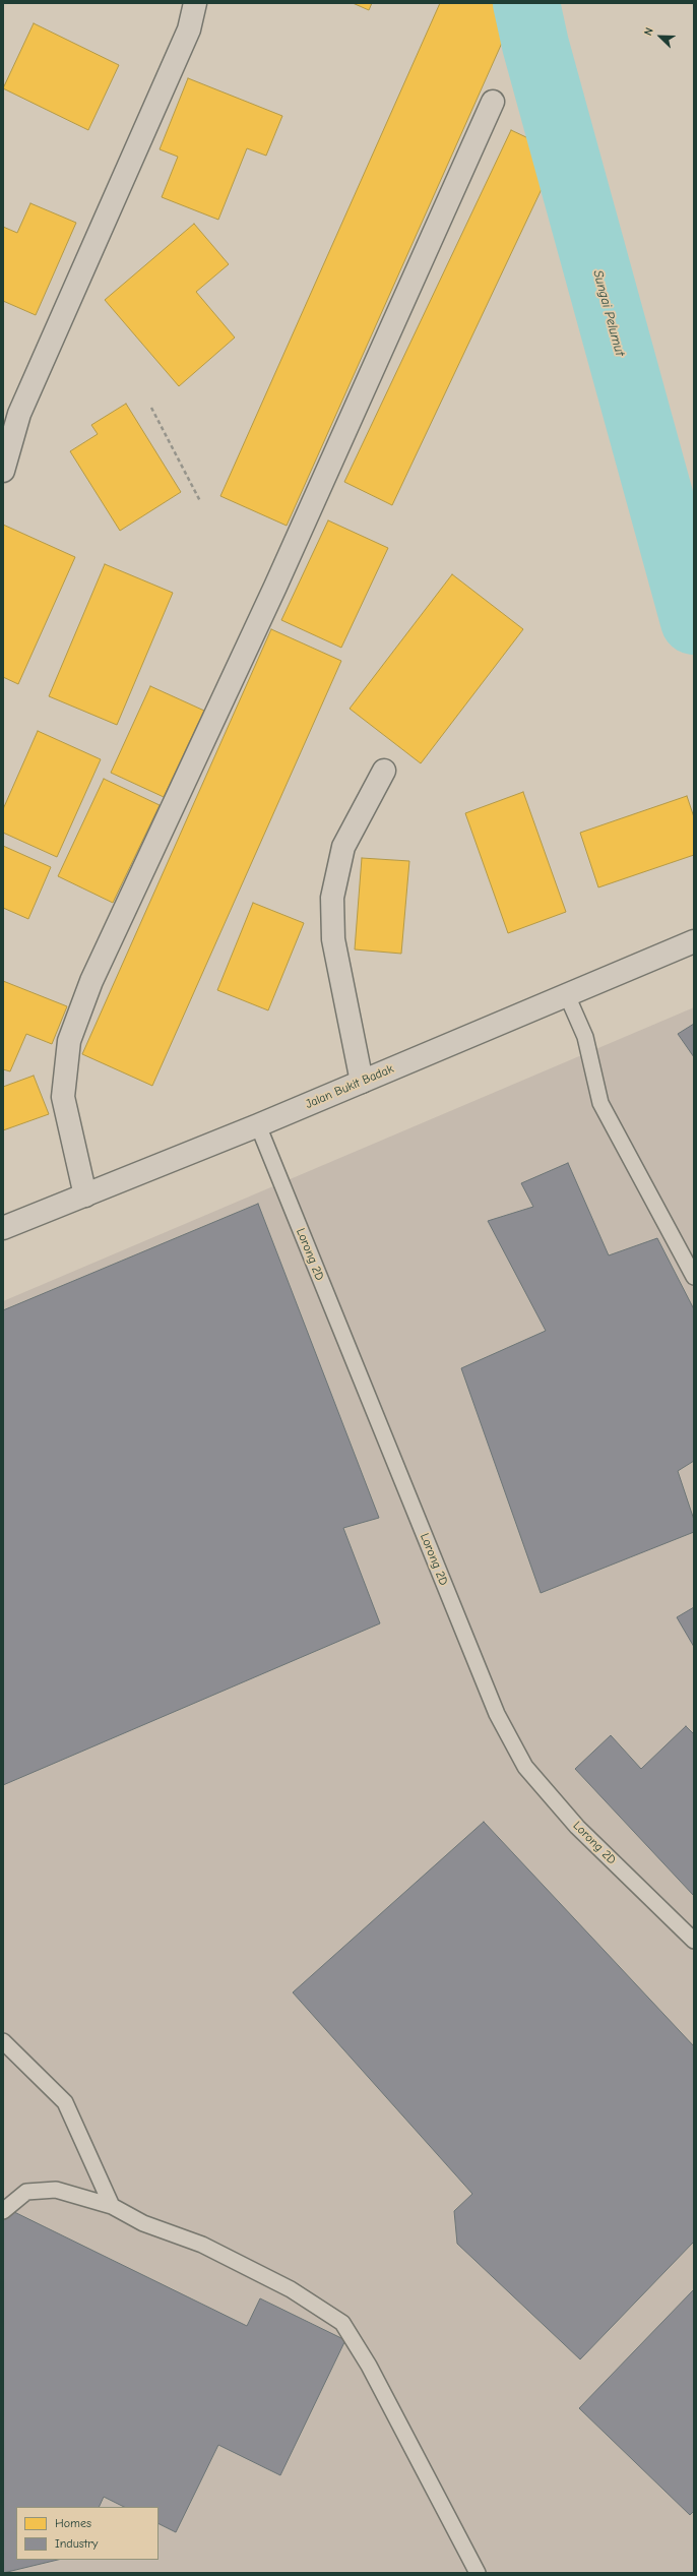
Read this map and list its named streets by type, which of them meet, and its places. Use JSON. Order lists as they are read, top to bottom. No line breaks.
{"streets":{"street":["Jalan Bukit Badak"],"lane":["Lorong 2D"]},"crossings":[["Jalan Bukit Badak","Lorong 2D"]],"water":["Sungai Pelumut"],"legend":["Homes","Industry"],"north":"top left"}
